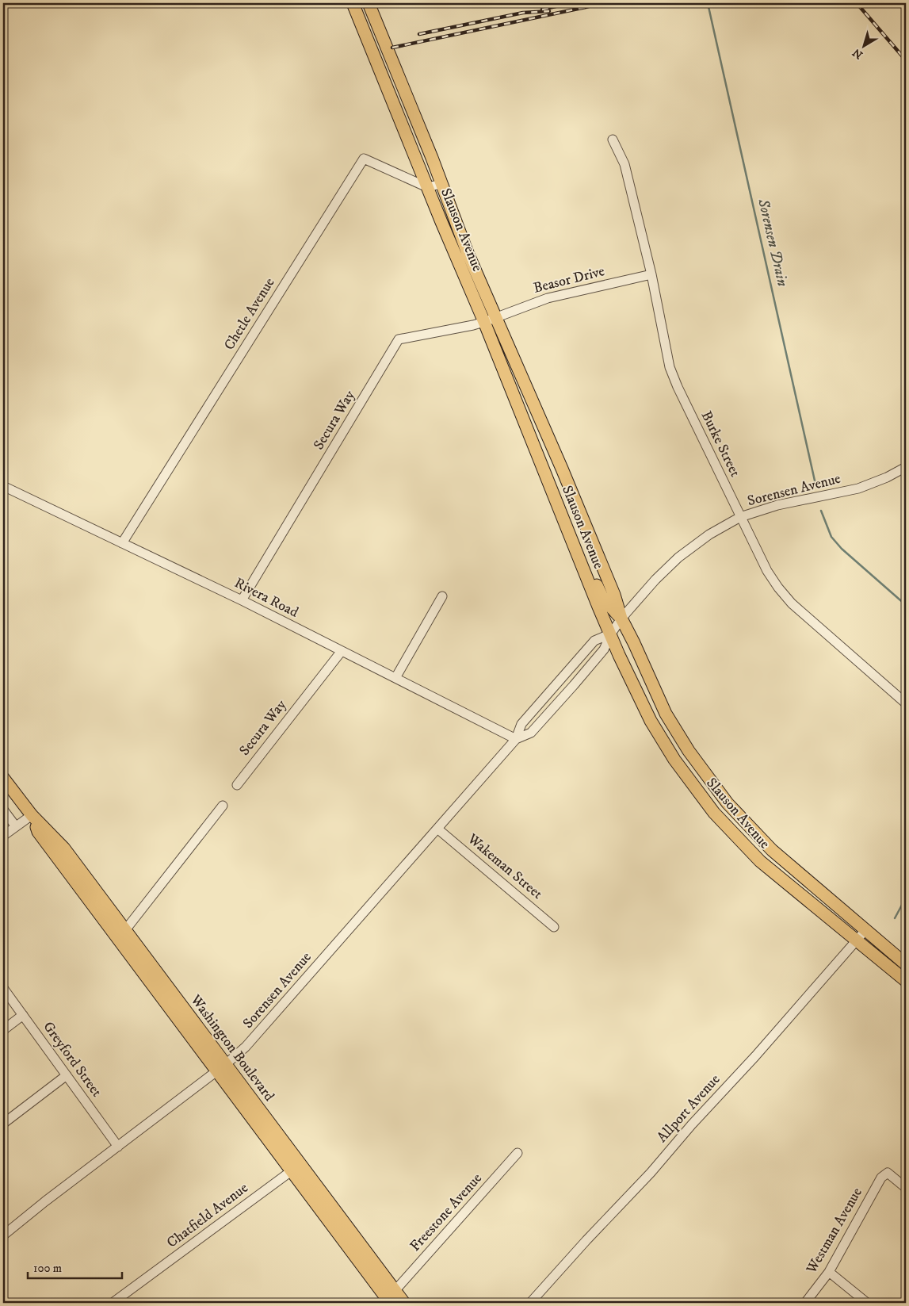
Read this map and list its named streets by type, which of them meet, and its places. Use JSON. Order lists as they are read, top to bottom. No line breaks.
{"streets":{"main road":["Slauson Avenue","Washington Boulevard"],"street":["Beasor Drive","Chetle Avenue","Secura Way","Burke Street","Sorensen Avenue","Rivera Road","Wakeman Street","Greyford Street","Allport Avenue","Freestone Avenue","Chatfield Avenue","Westman Avenue"]},"crossings":[["Slauson Avenue","Beasor Drive"],["Slauson Avenue","Chetle Avenue"],["Slauson Avenue","Secura Way"],["Slauson Avenue","Sorensen Avenue"],["Slauson Avenue","Allport Avenue"],["Beasor Drive","Secura Way"],["Beasor Drive","Burke Street"],["Chetle Avenue","Rivera Road"],["Secura Way","Rivera Road"],["Burke Street","Sorensen Avenue"],["Sorensen Avenue","Rivera Road"],["Sorensen Avenue","Wakeman Street"],["Sorensen Avenue","Washington Boulevard"],["Sorensen Avenue","Greyford Street"],["Washington Boulevard","Freestone Avenue"],["Washington Boulevard","Chatfield Avenue"]],"water":["Sorensen Drain"],"scale_bar":"100 m","north":"bottom left"}
